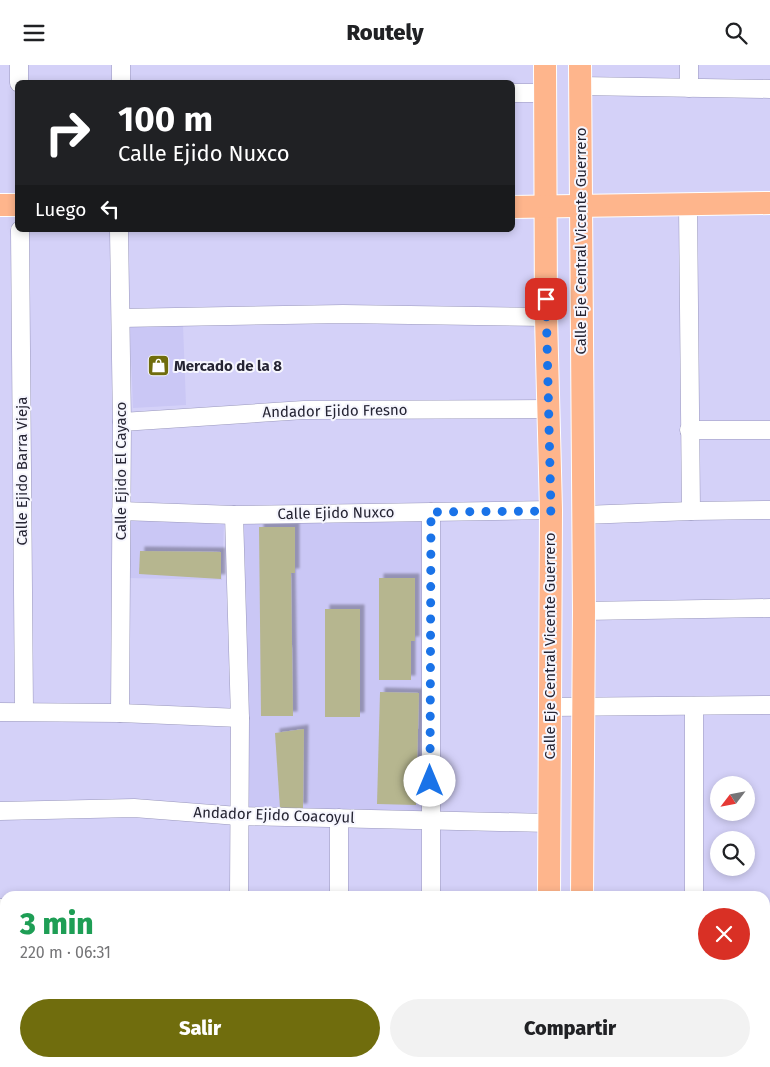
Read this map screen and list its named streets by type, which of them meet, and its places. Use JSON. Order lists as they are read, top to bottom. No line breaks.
{"streets":{"main road":["Calle Eje Central Vicente Guerrero"],"street":["Andador Ejido Fresno","Calle Ejido Barra Vieja","Calle Ejido El Cayaco","Calle Ejido Nuxco","Andador Ejido Coacoyul"]},"crossings":[["Calle Eje Central Vicente Guerrero","Andador Ejido Fresno"],["Calle Eje Central Vicente Guerrero","Calle Ejido Nuxco"],["Calle Eje Central Vicente Guerrero","Andador Ejido Coacoyul"],["Andador Ejido Fresno","Calle Ejido El Cayaco"],["Calle Ejido El Cayaco","Calle Ejido Nuxco"]],"places":{"shop":["Mercado de la 8"]},"north":"bottom left","page":{"header":"Routely","turn":["100 m","Calle Ejido Nuxco"],"then":"Luego","heading":["3 min","220 m · 06:31"],"buttons":["Salir","Compartir"]}}
